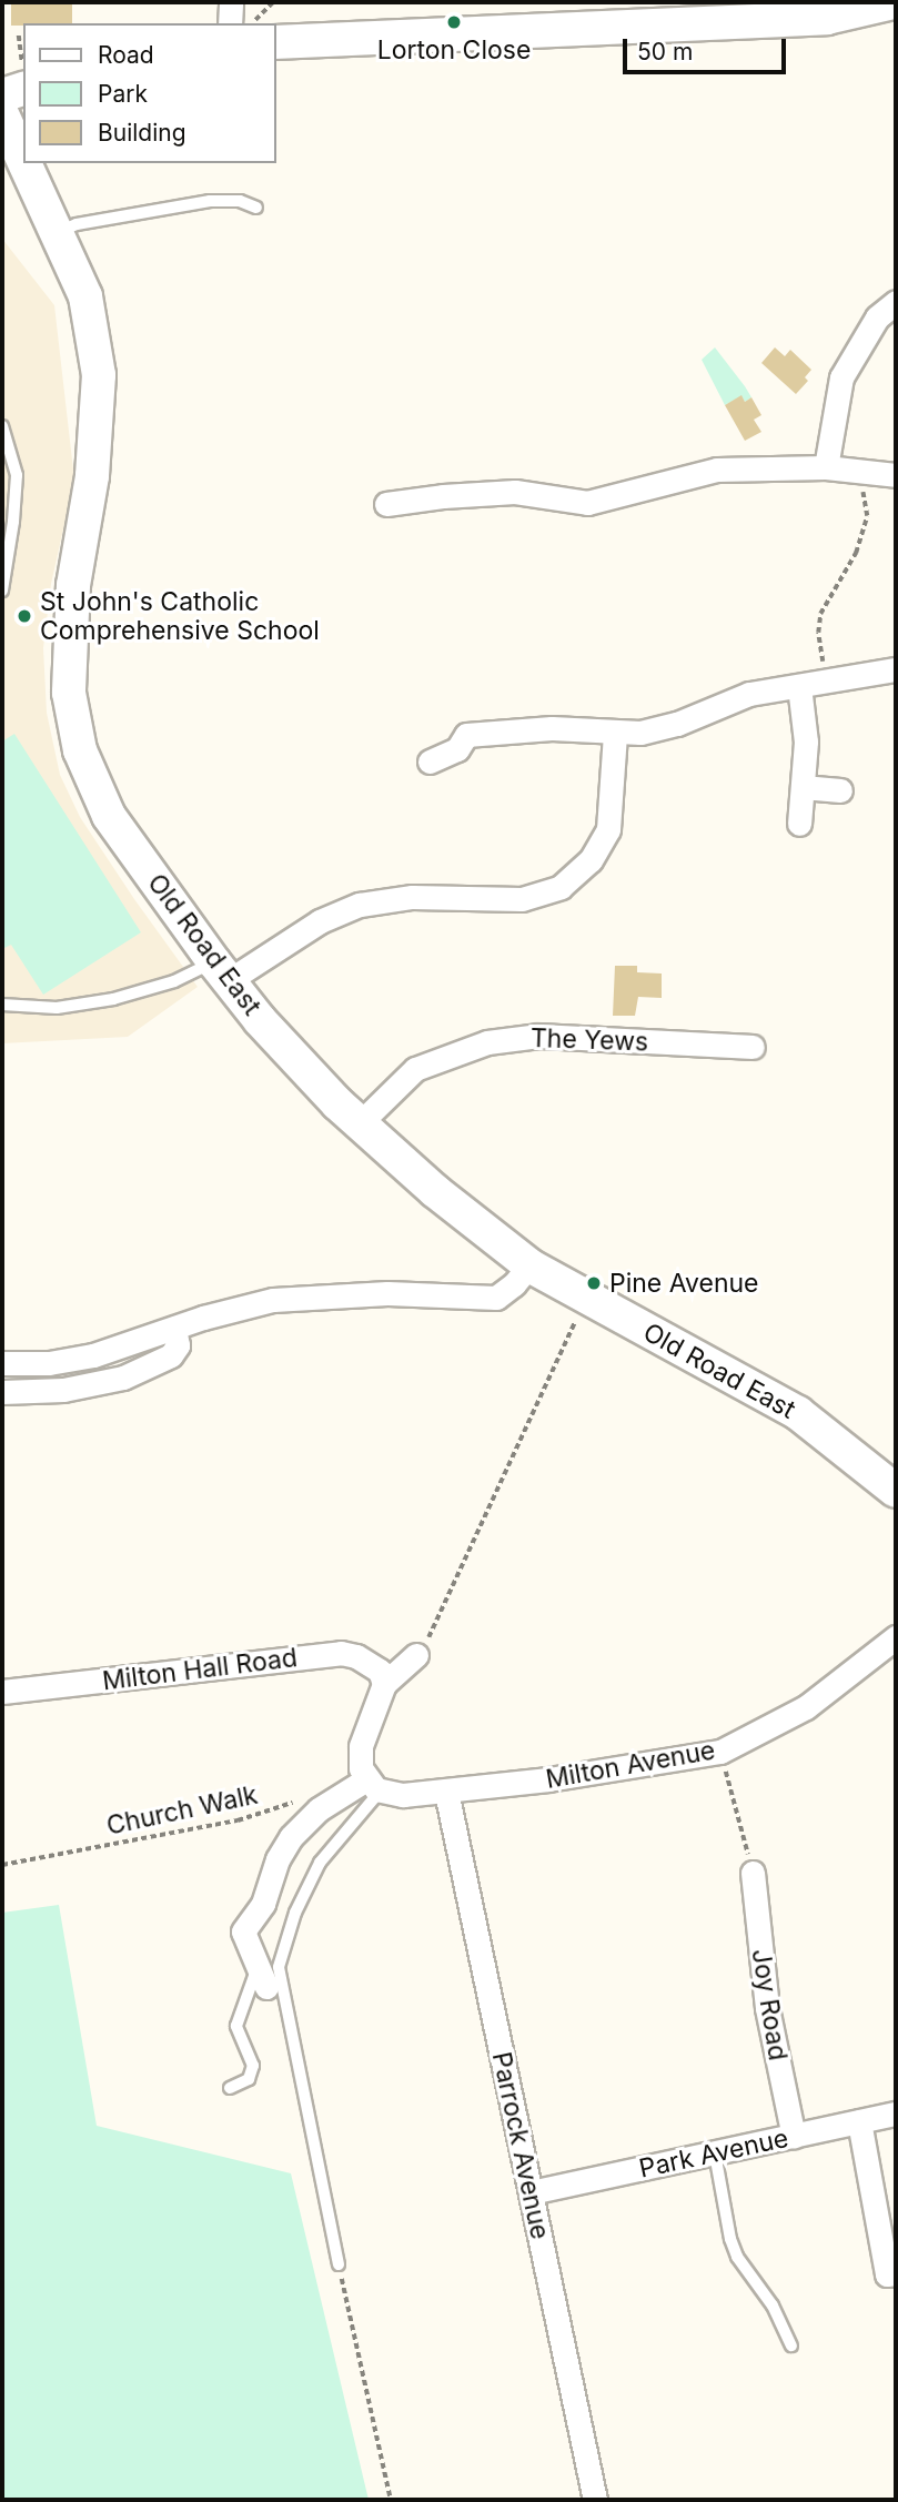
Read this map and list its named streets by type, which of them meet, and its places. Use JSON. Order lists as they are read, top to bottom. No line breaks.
{"streets":{"main road":["Old Road East"],"street":["The Yews","Milton Hall Road","Milton Avenue","Joy Road","Parrock Avenue","Park Avenue"],"path":["Church Walk"]},"crossings":[["Old Road East","The Yews"],["Milton Avenue","Parrock Avenue"],["Joy Road","Park Avenue"],["Parrock Avenue","Park Avenue"]],"places":["Lorton Close","St John's Catholic Comprehensive School","Pine Avenue"],"legend":["Road","Park","Building"],"scale_bar":"50 m"}
